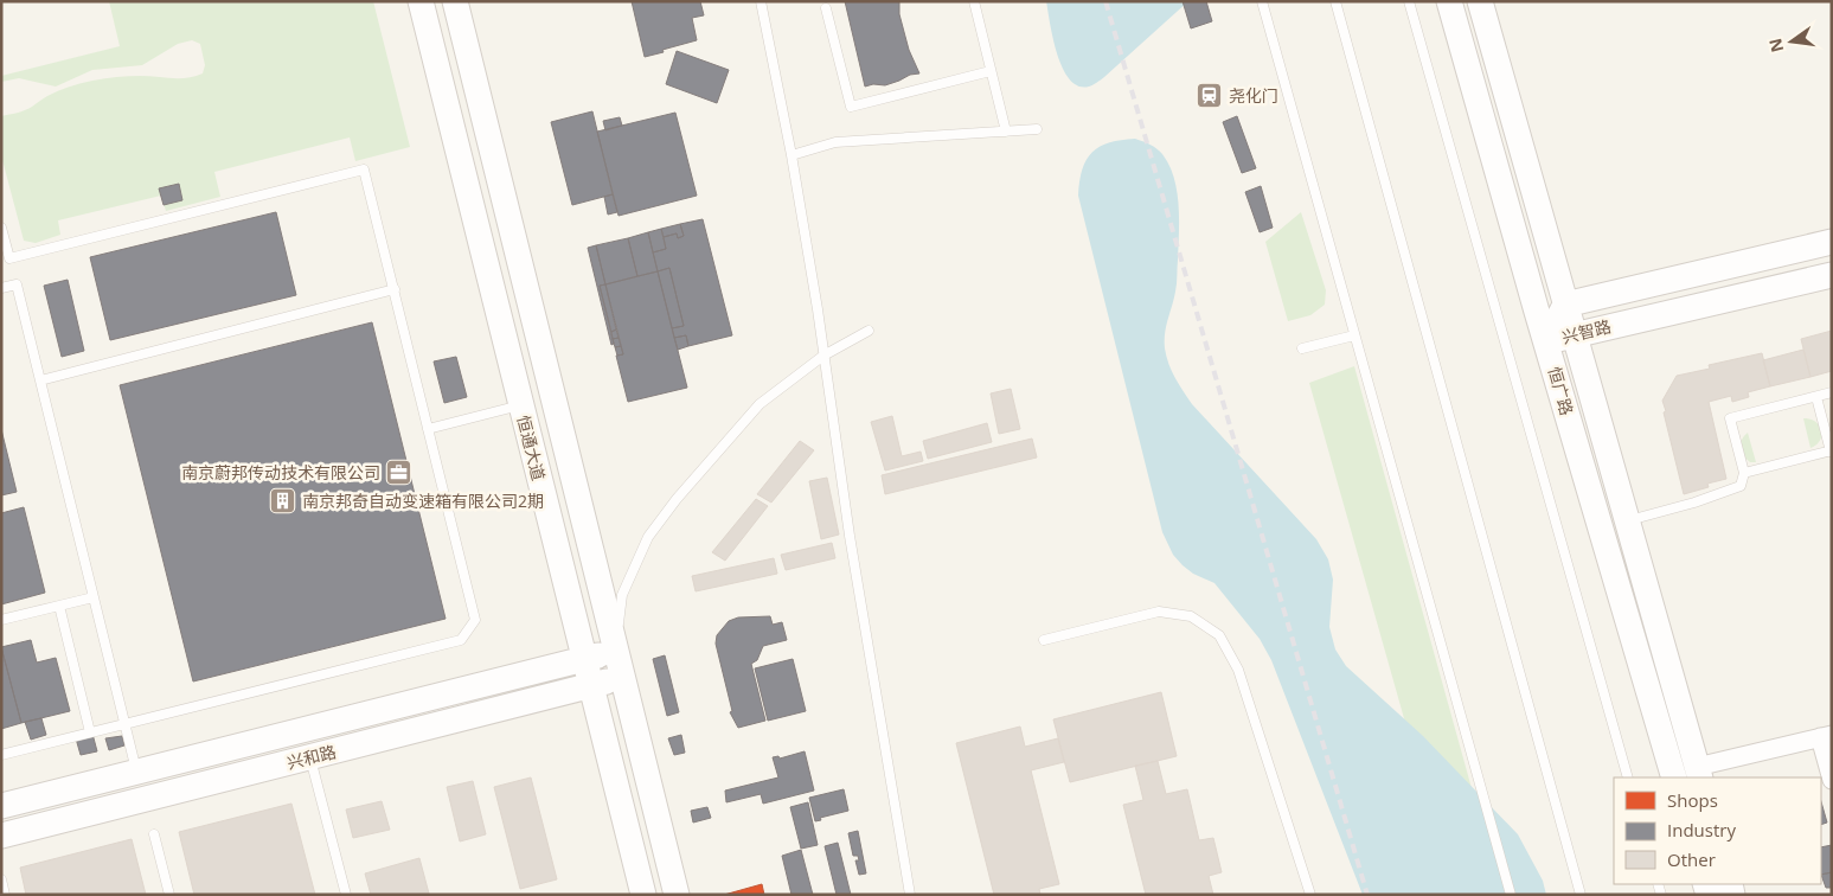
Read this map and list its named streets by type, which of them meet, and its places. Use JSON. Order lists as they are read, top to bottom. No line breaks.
{"streets":{"main road":["兴智路","恒广路","恒通大道","兴和路"]},"crossings":[["兴智路","恒广路"],["恒通大道","兴和路"]],"places":{"station":["尧化门"],"office":["南京蔚邦传动技术有限公司"],"building":["南京邦奇自动变速箱有限公司2期"]},"legend":["Shops","Industry","Other"],"north":"left"}
